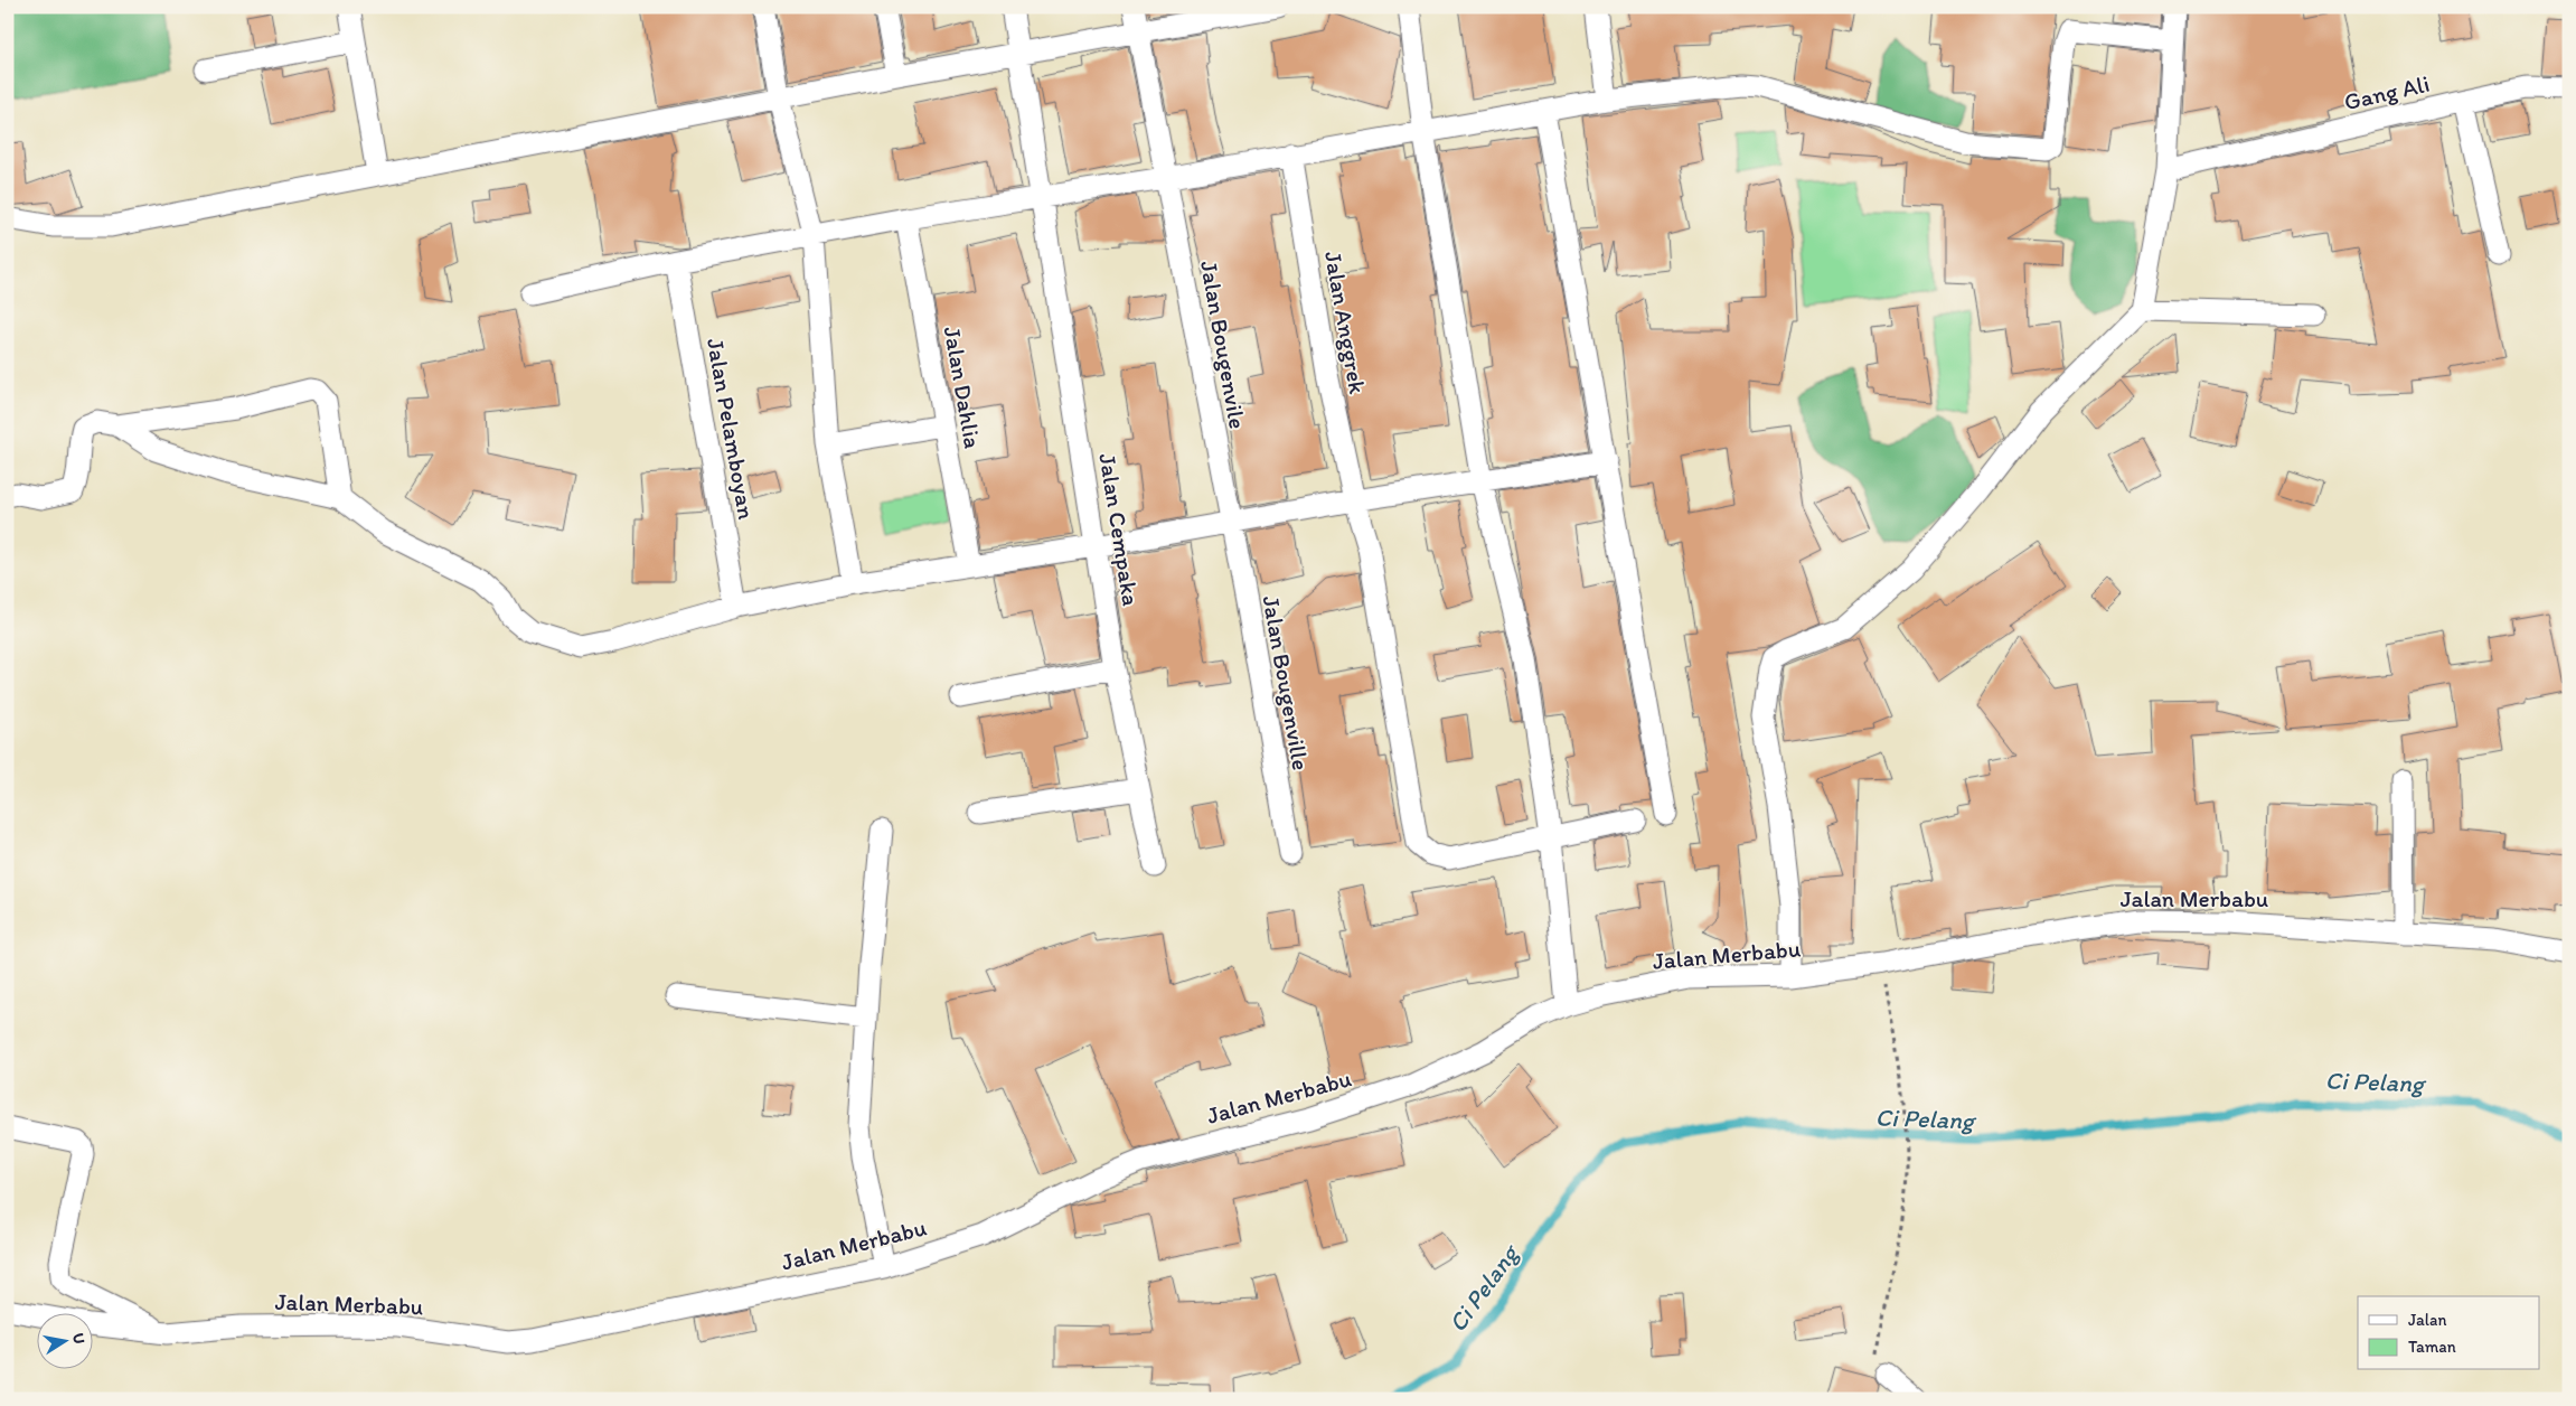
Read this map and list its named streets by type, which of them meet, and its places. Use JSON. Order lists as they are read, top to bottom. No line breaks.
{"streets":{"street":["Gang Ali","Jalan Anggrek","Jalan Bougenvile","Jalan Dahlia","Jalan Pelamboyan","Jalan Cempaka","Jalan Bougenville","Jalan Merbabu"]},"crossings":[["Jalan Bougenvile","Jalan Bougenville"]],"water":["Ci Pelang"],"legend":["Jalan","Taman"],"north":"right"}
